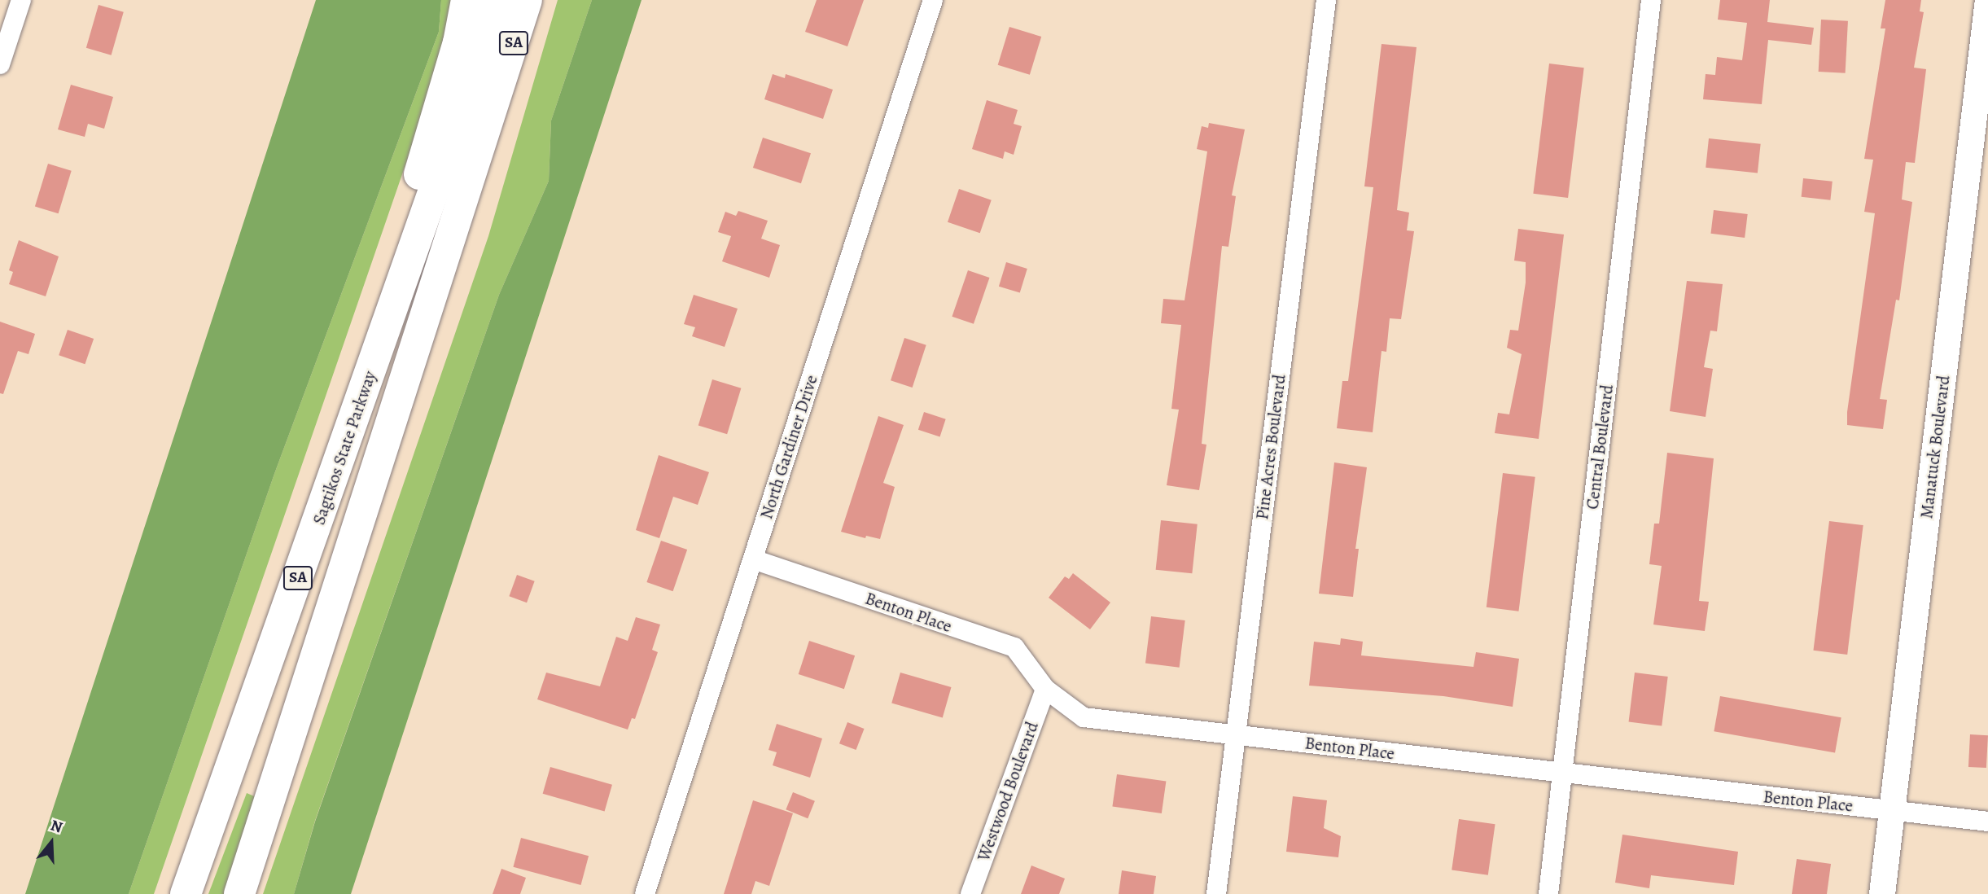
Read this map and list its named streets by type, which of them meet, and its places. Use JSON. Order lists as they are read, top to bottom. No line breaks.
{"streets":{"highway":["SA","Sagtikos State Parkway"],"street":["North Gardiner Drive","Pine Acres Boulevard","Central Boulevard","Manatuck Boulevard","Benton Place","Westwood Boulevard"]},"crossings":[["North Gardiner Drive","Benton Place"],["Pine Acres Boulevard","Benton Place"],["Central Boulevard","Benton Place"],["Manatuck Boulevard","Benton Place"],["Benton Place","Westwood Boulevard"]],"north":"top"}
